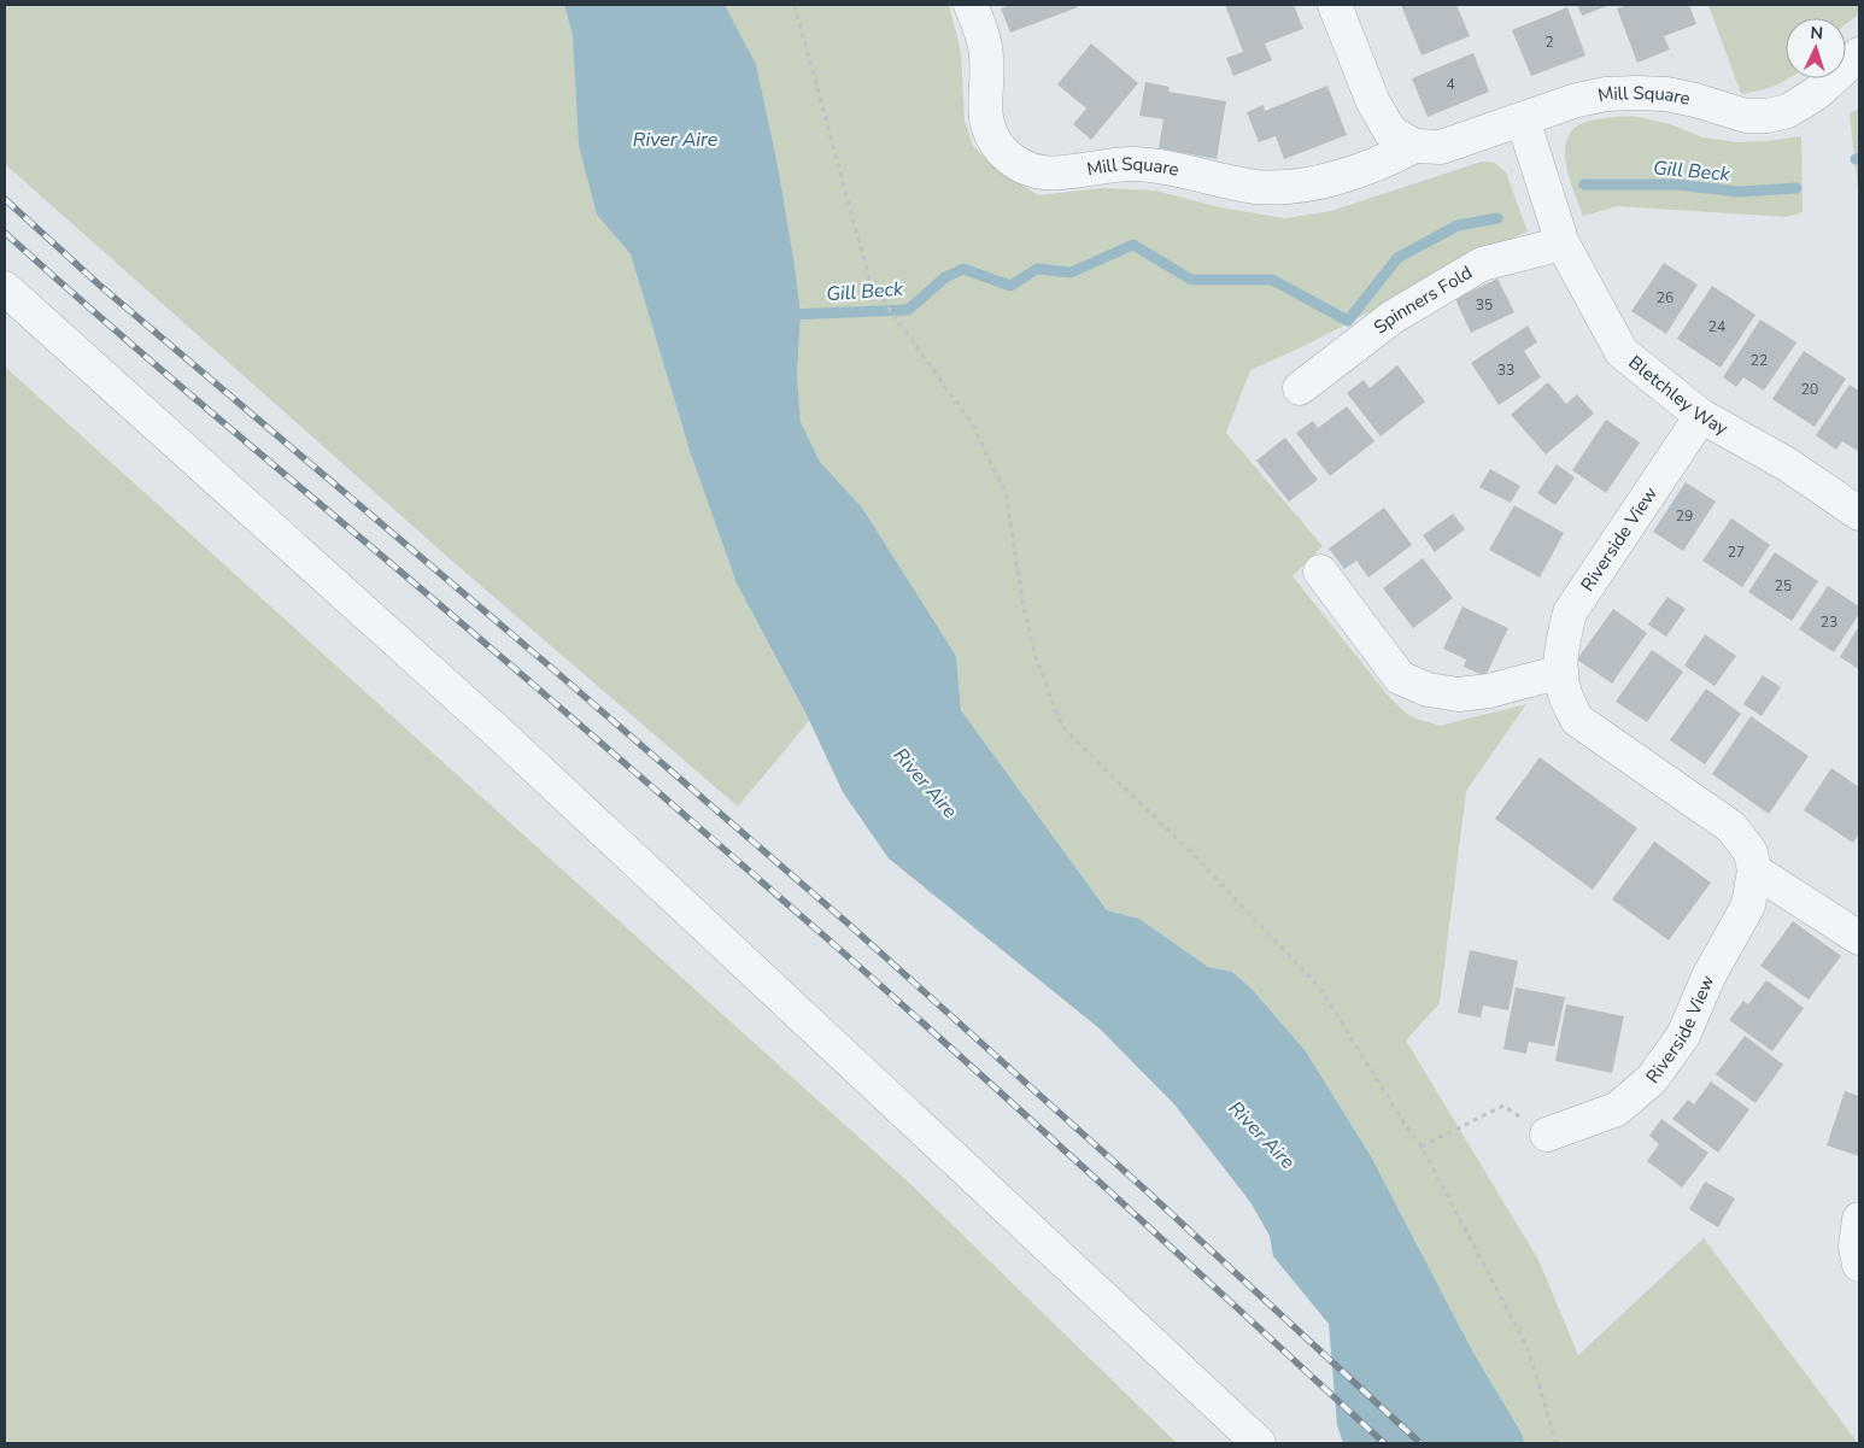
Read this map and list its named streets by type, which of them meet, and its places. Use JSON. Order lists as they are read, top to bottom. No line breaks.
{"streets":{"street":["Mill Square","Spinners Fold","Bletchley Way","Riverside View"]},"crossings":[["Mill Square","Bletchley Way"],["Spinners Fold","Bletchley Way"],["Bletchley Way","Riverside View"]],"water":["River Aire","Gill Beck"],"house_numbers":["2","4","26","35","24","22","33","20","29","27","25","23"],"north":"top"}
